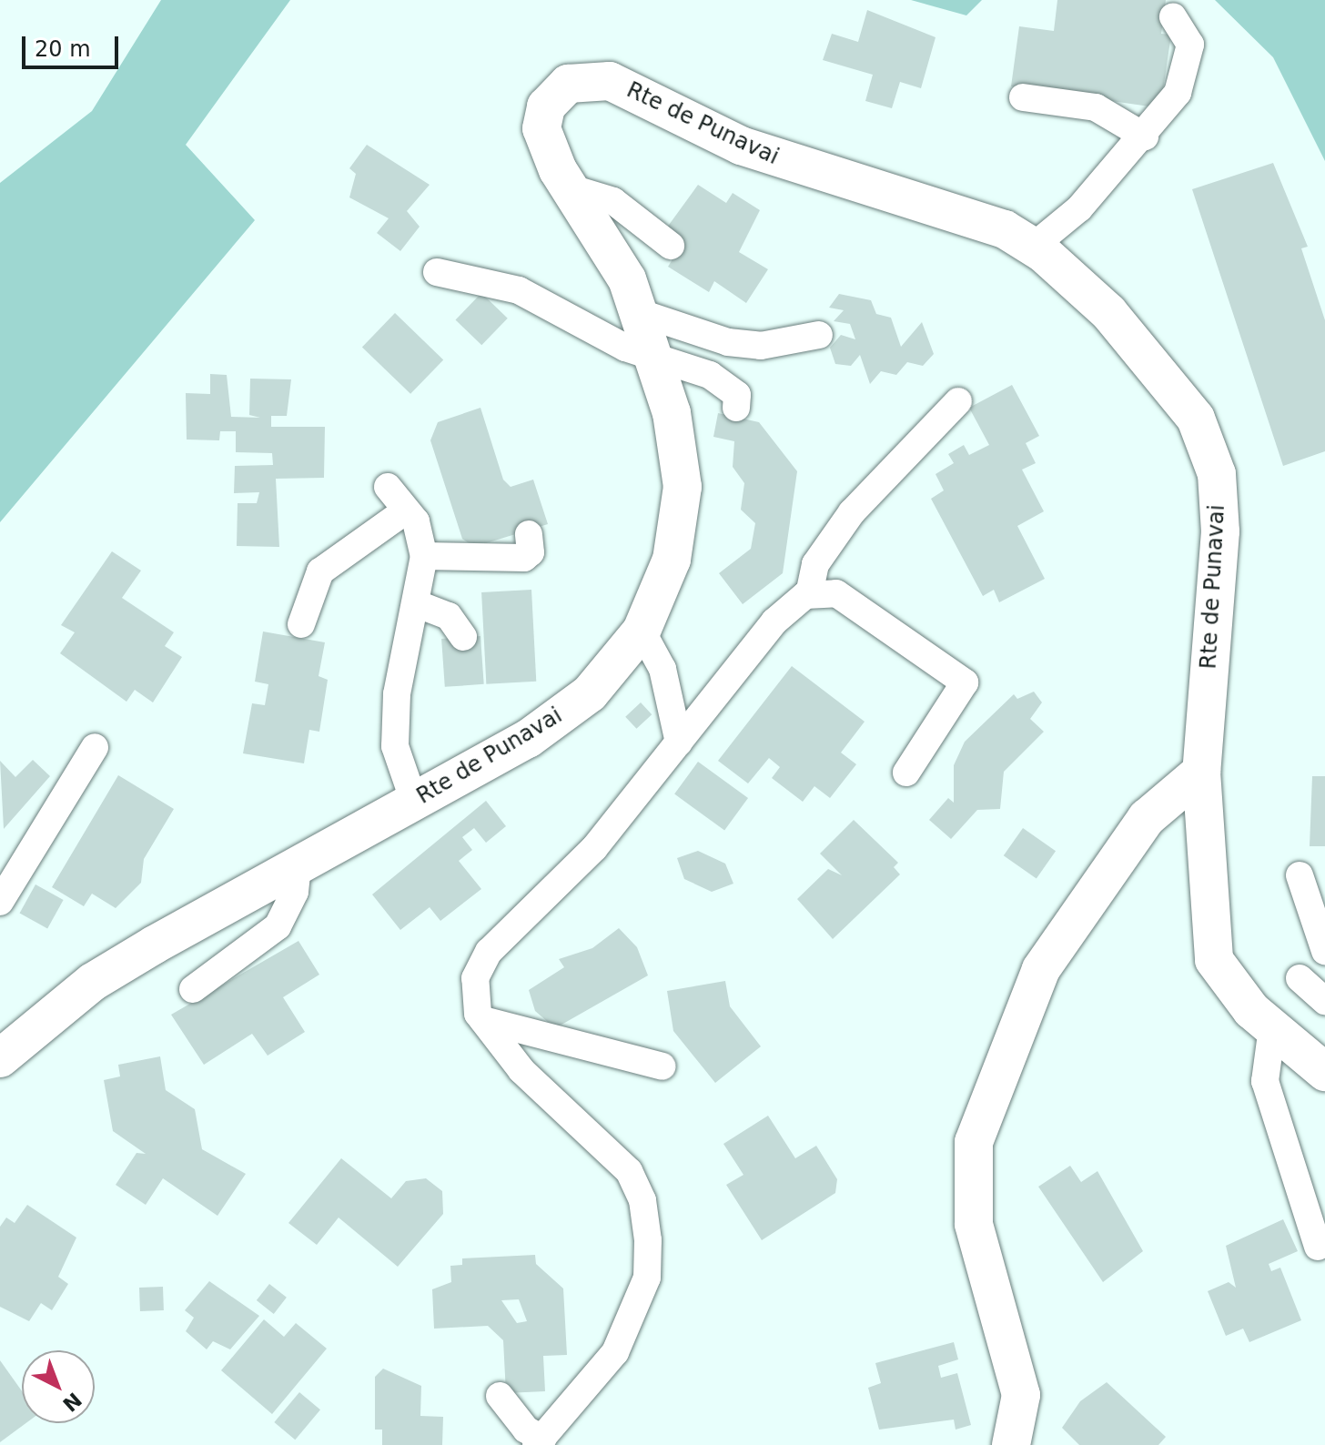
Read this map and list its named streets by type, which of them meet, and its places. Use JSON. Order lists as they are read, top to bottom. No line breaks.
{"streets":{"main road":["Rte de Punavai"]},"scale_bar":"20 m","north":"bottom right"}
